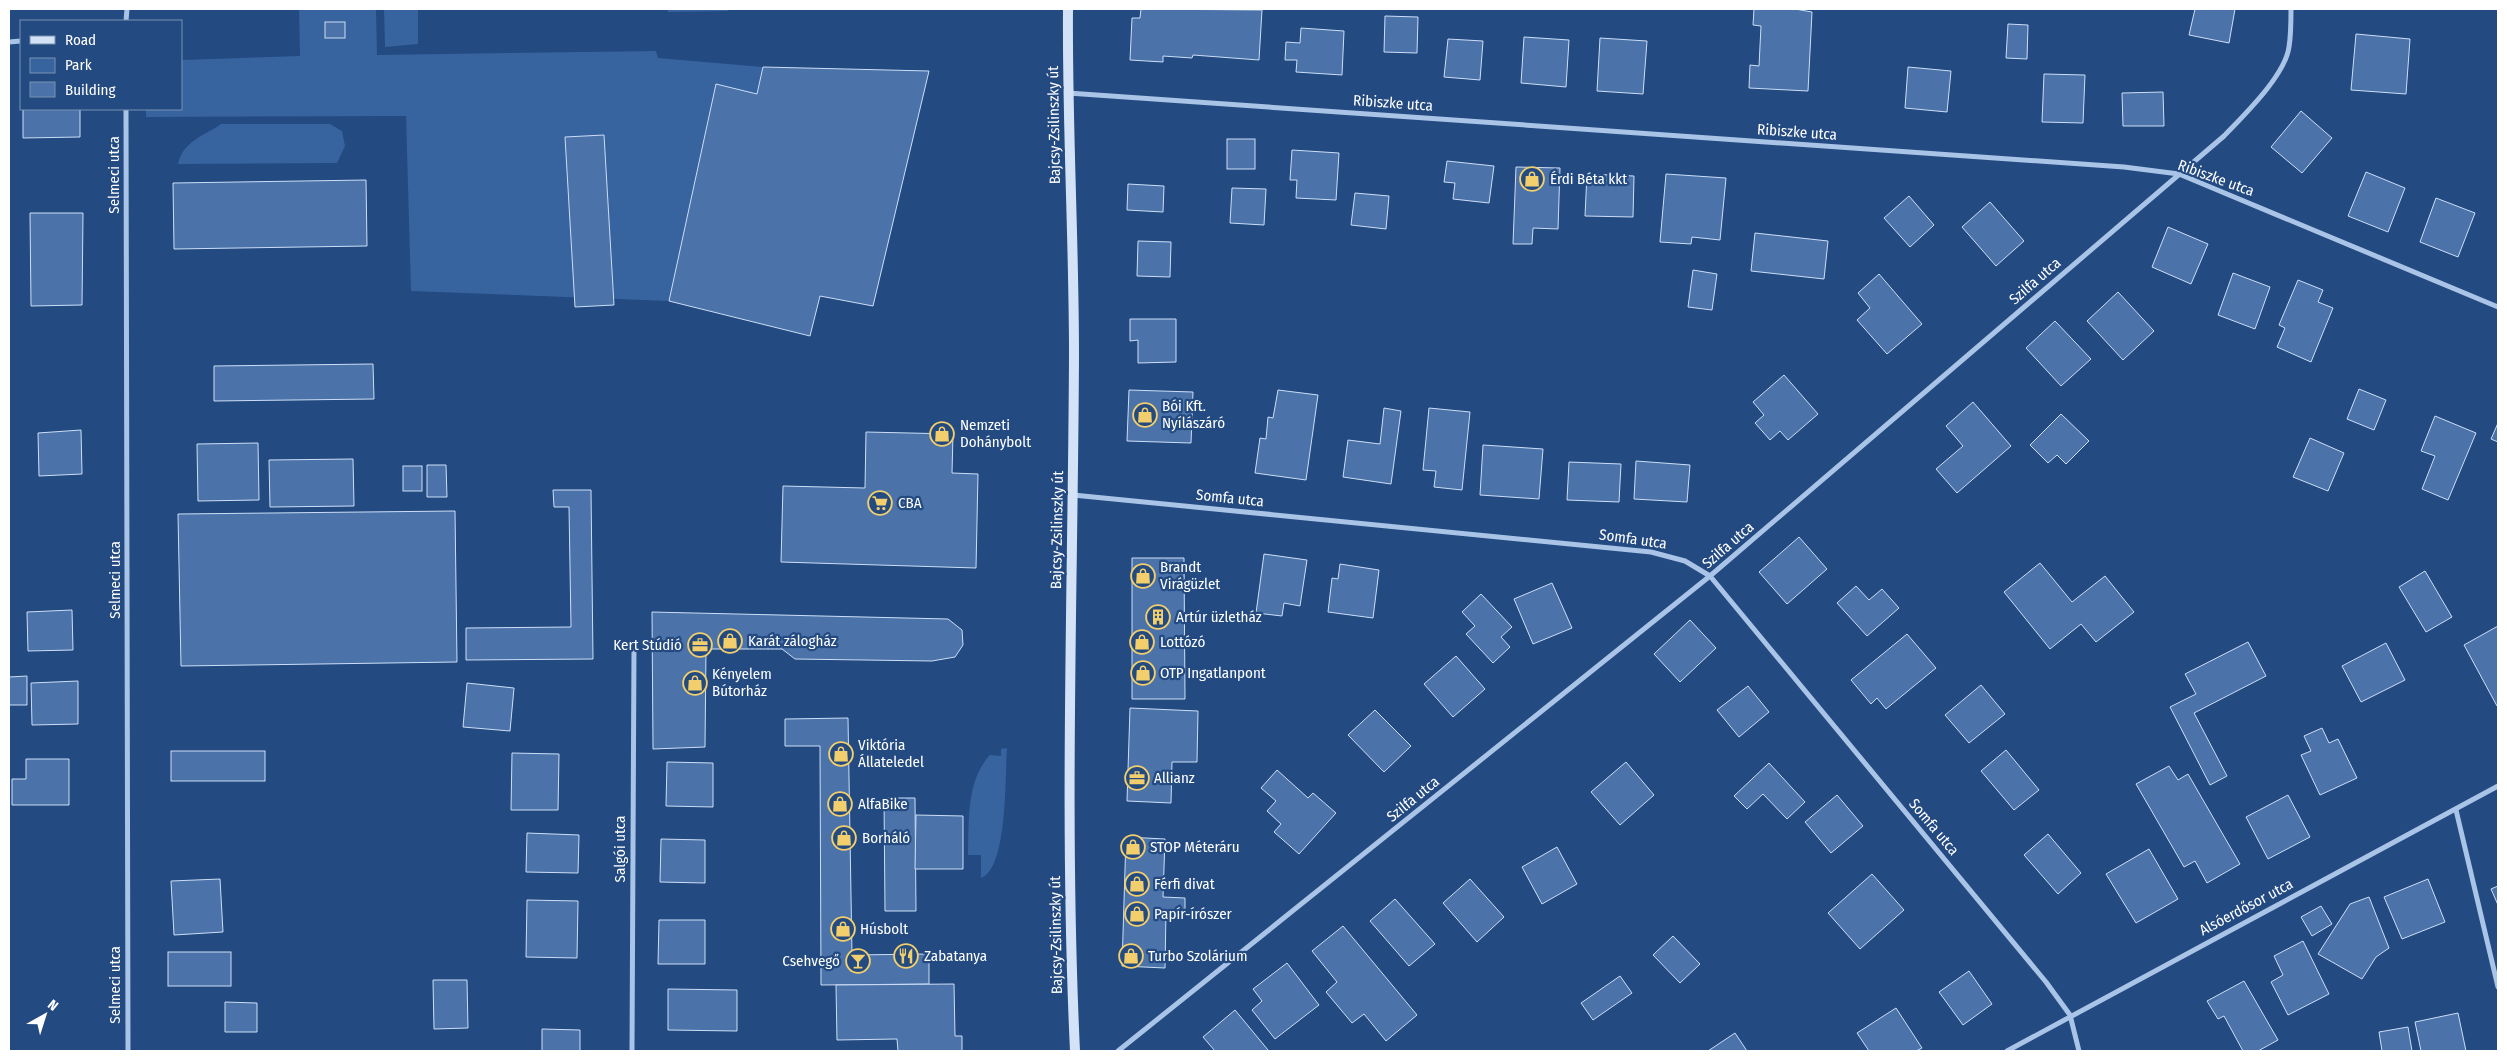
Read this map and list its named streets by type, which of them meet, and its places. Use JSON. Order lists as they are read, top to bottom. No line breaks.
{"streets":{"main road":["Bajcsy-Zsilinszky út"],"street":["Ribiszke utca","Selmeci utca","Szilfa utca","Somfa utca","Salgói utca","Alsóerdősor utca"]},"crossings":[["Ribiszke utca","Bajcsy-Zsilinszky út"],["Ribiszke utca","Szilfa utca"],["Bajcsy-Zsilinszky út","Somfa utca"],["Szilfa utca","Somfa utca"],["Somfa utca","Alsóerdősor utca"]],"places":{"shop":["Érdi Béta kkt","Bói Kft. Nyílászáró","Nemzeti Dohánybolt","Brandt Virágüzlet","Karát zálogház","Lottózó","OTP Ingatlanpont","Kényelem Bútorház","Viktória Állateledel","AlfaBike","Borháló","STOP Méteráru","Férfi divat","Papír-írószer","Húsbolt","Turbo Szolárium"],"supermarket":["CBA"],"building":["Artúr üzletház"],"office":["Kert Stúdió","Allianz"],"restaurant":["Zabatanya"],"bar":["Csehvegő"]},"legend":["Road","Park","Building"],"north":"top right"}
